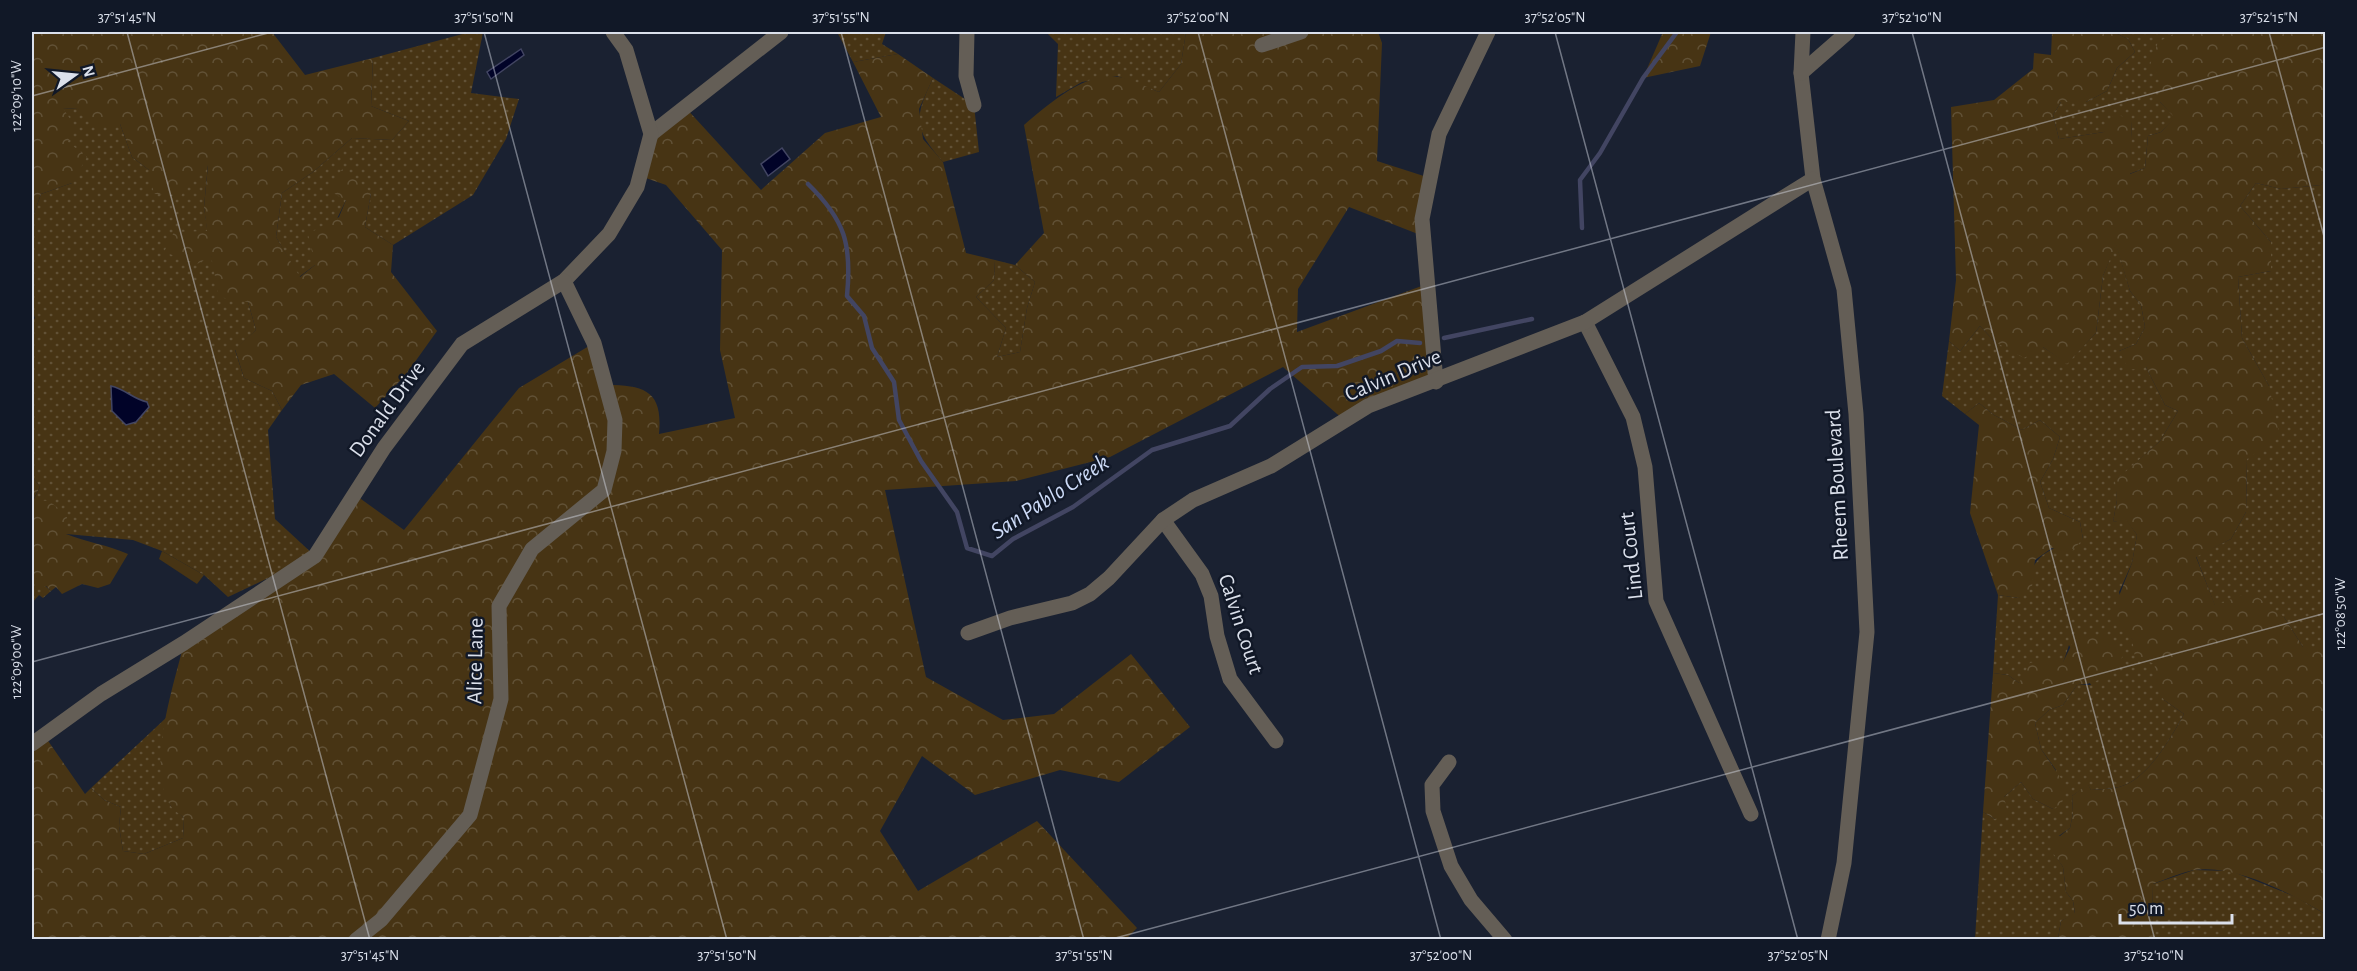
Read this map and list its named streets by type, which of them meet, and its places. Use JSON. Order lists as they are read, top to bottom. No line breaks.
{"streets":{"street":["Calvin Drive","Donald Drive","Rheem Boulevard","Lind Court","Calvin Court","Alice Lane"]},"crossings":[["Calvin Drive","Rheem Boulevard"],["Calvin Drive","Lind Court"],["Calvin Drive","Calvin Court"],["Donald Drive","Alice Lane"]],"water":["San Pablo Creek"],"scale_bar":"50 m","north":"right","coordinates":["37°51'45\"N","37°51'50\"N","37°51'55\"N","37°52'00\"N","37°52'05\"N","37°52'10\"N","37°52'15\"N","122°09'10\"W","122°08'50\"W","122°09'00\"W"]}
